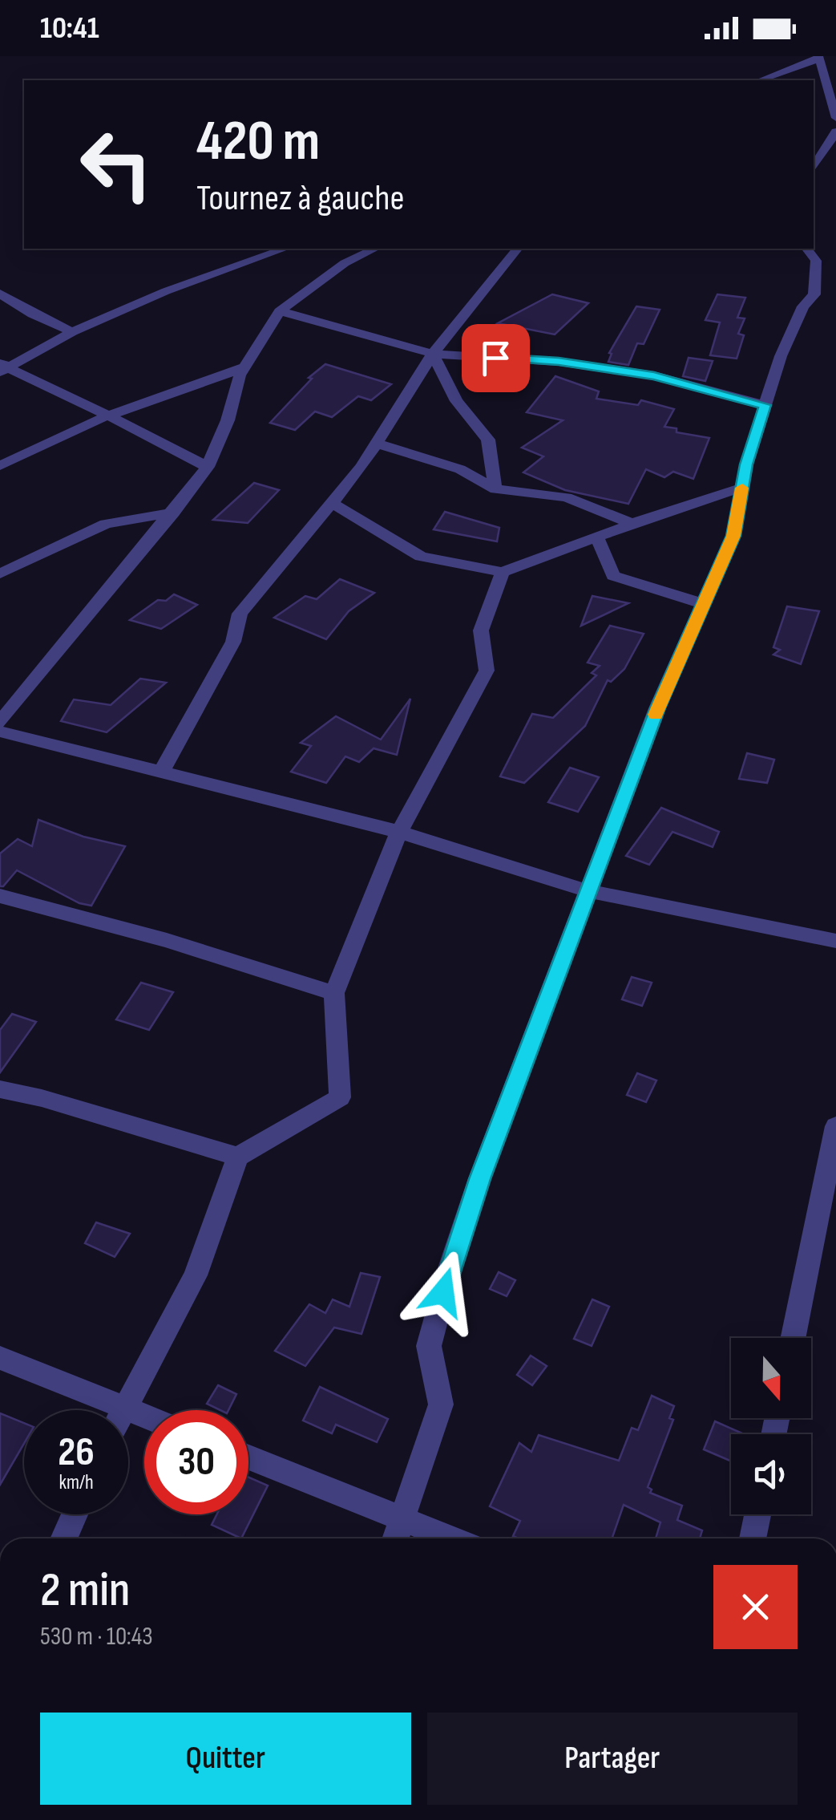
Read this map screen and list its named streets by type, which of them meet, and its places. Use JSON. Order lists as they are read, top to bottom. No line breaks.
{"north":"bottom","page":{"status":"10:41","turn":["420 m","Tournez à gauche"],"speed":"26 km/h","limit":"30","heading":["2 min","530 m · 10:43"],"buttons":["Quitter","Partager"]}}
